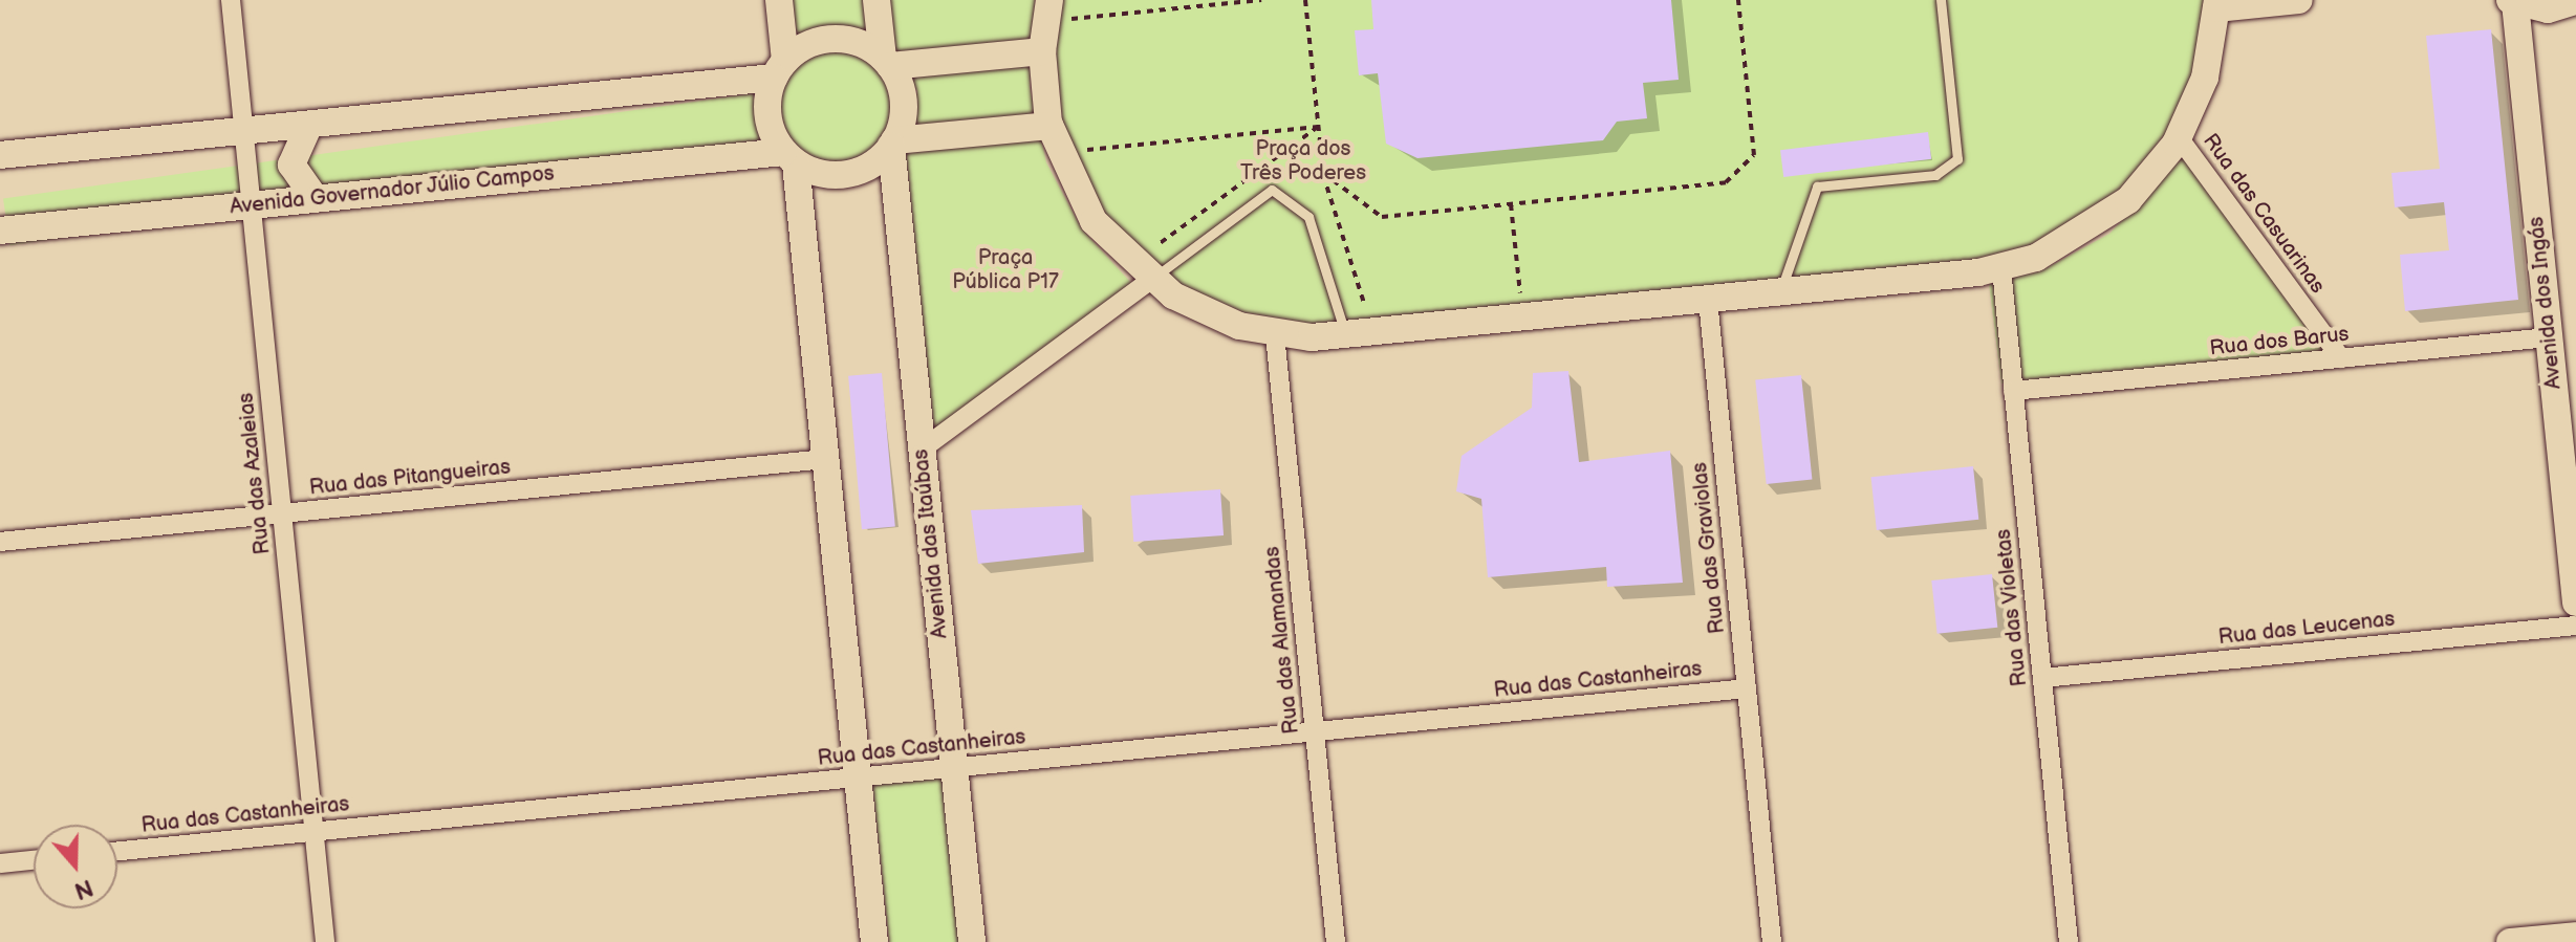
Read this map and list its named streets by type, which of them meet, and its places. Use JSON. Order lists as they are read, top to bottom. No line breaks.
{"streets":{"main road":["Avenida Governador Júlio Campos","Avenida dos Ingás","Avenida das Itaúbas"],"street":["Rua das Casuarinas","Rua dos Barus","Rua das Azaleias","Rua das Pitangueiras","Rua das Graviolas","Rua das Violetas","Rua das Leucenas","Rua das Alamandas","Rua das Castanheiras"]},"crossings":[["Avenida Governador Júlio Campos","Rua das Azaleias"],["Avenida Governador Júlio Campos","Avenida das Itaúbas"],["Rua das Casuarinas","Rua dos Barus"],["Avenida dos Ingás","Rua dos Barus"],["Rua dos Barus","Rua das Violetas"],["Rua das Azaleias","Rua das Pitangueiras"],["Rua das Azaleias","Rua das Castanheiras"],["Avenida das Itaúbas","Rua das Castanheiras"],["Rua das Graviolas","Rua das Castanheiras"],["Rua das Violetas","Rua das Leucenas"],["Rua das Alamandas","Rua das Castanheiras"]],"parks":["Praça dos Três Poderes","Praça Pública P17"],"north":"bottom"}
